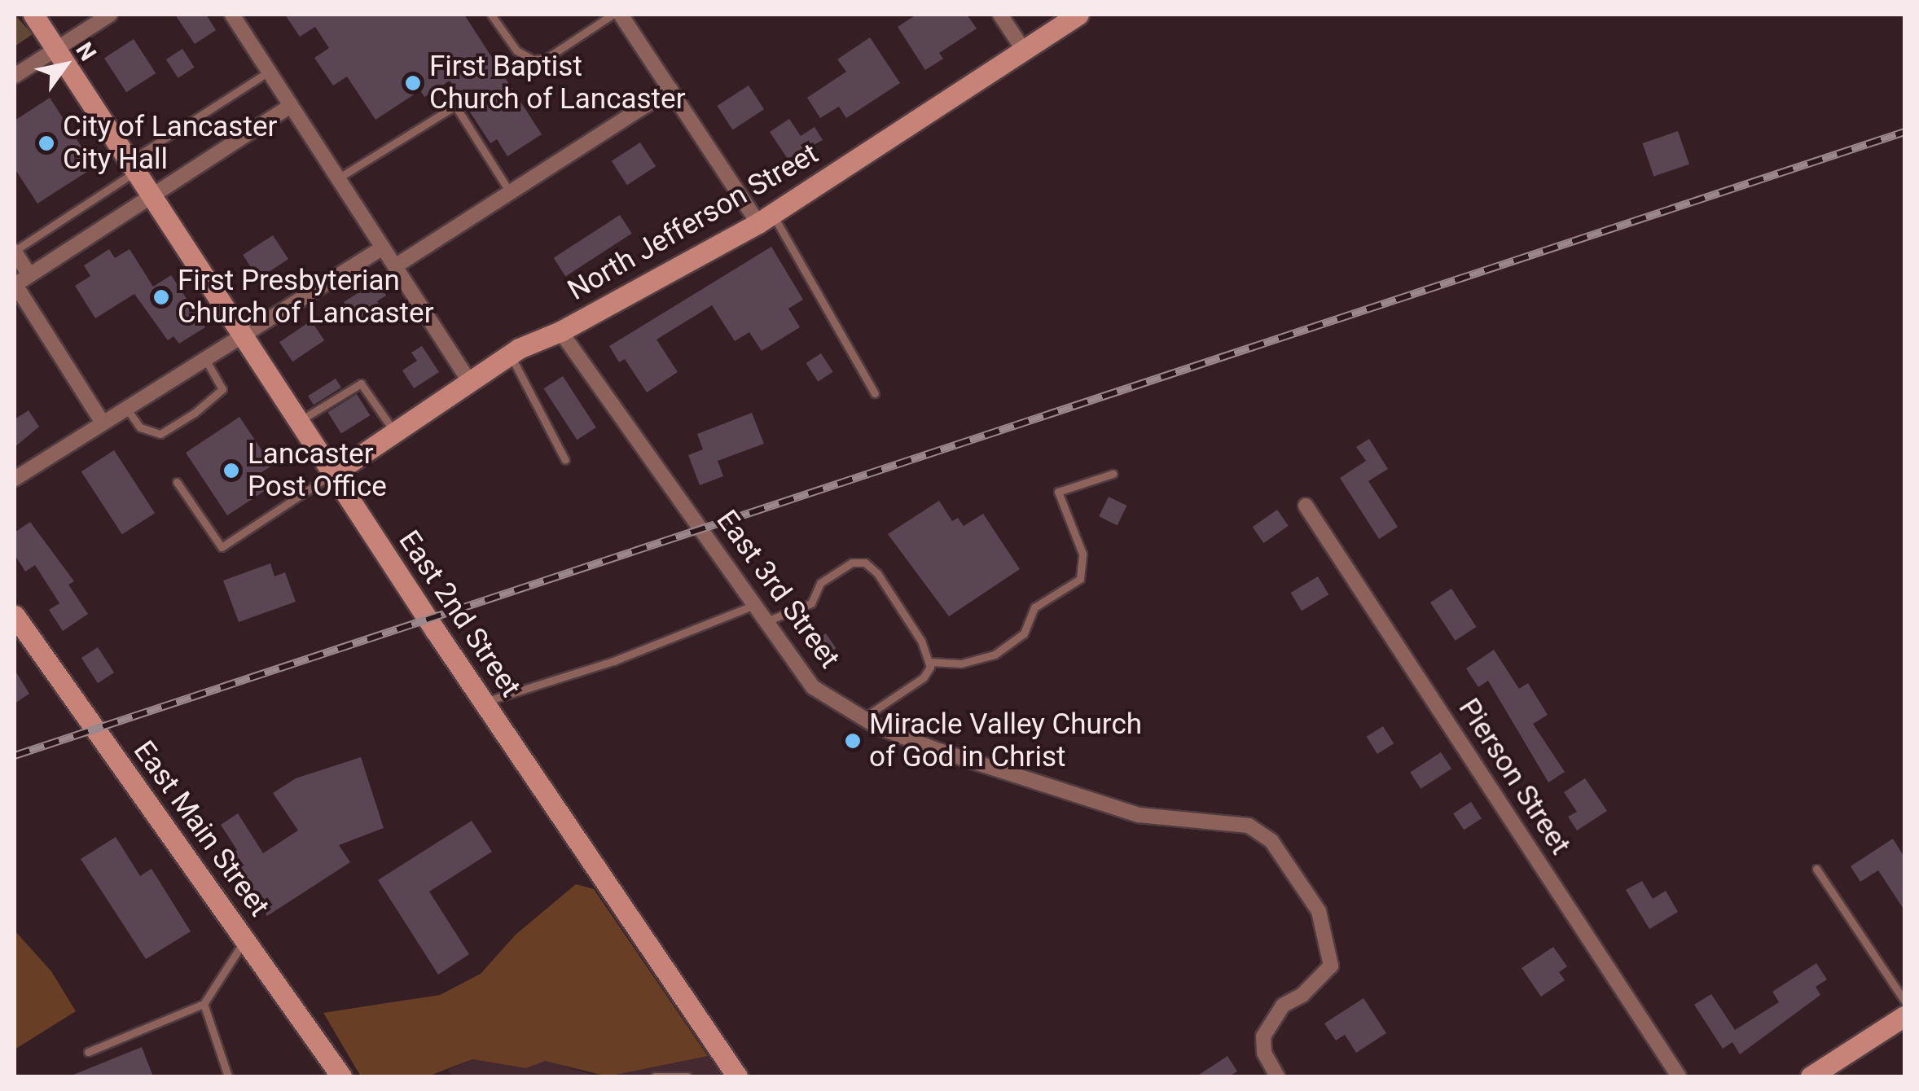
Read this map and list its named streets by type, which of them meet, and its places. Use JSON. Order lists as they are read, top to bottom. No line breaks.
{"streets":{"street":["North Jefferson Street","East 3rd Street","East 2nd Street","Pierson Street","East Main Street"]},"crossings":[["North Jefferson Street","East 3rd Street"],["North Jefferson Street","East 2nd Street"]],"places":["First Baptist Church of Lancaster","City of Lancaster City Hall","First Presbyterian Church of Lancaster","Lancaster Post Office","Miracle Valley Church of God in Christ"],"north":"top right"}
